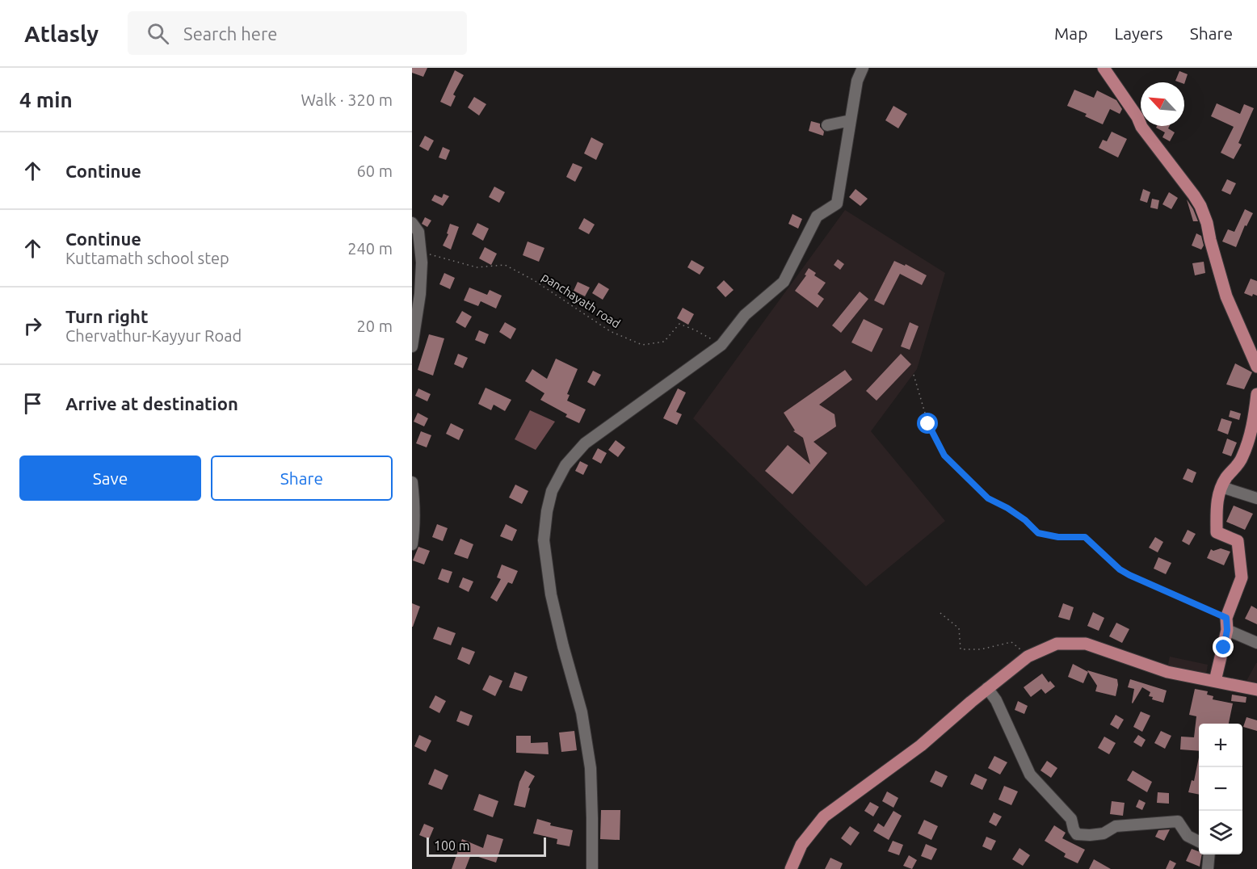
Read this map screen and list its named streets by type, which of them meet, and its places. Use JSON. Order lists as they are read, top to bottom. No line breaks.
{"streets":{"path":["panchayath road"]},"scale_bar":"100 m","north":"top left","page":{"header":"Atlasly","search":"Search here","nav":["Map","Layers","Share"],"heading":["4 min","Walk · 320 m"],"list":[["Continue","60 m"],["Continue","Kuttamath school step","240 m"],["Turn right","Chervathur-Kayyur Road","20 m"],"Arrive at destination"],"buttons":["Save","Share"],"map_buttons":["+","−"],"scale":"100 m"}}
